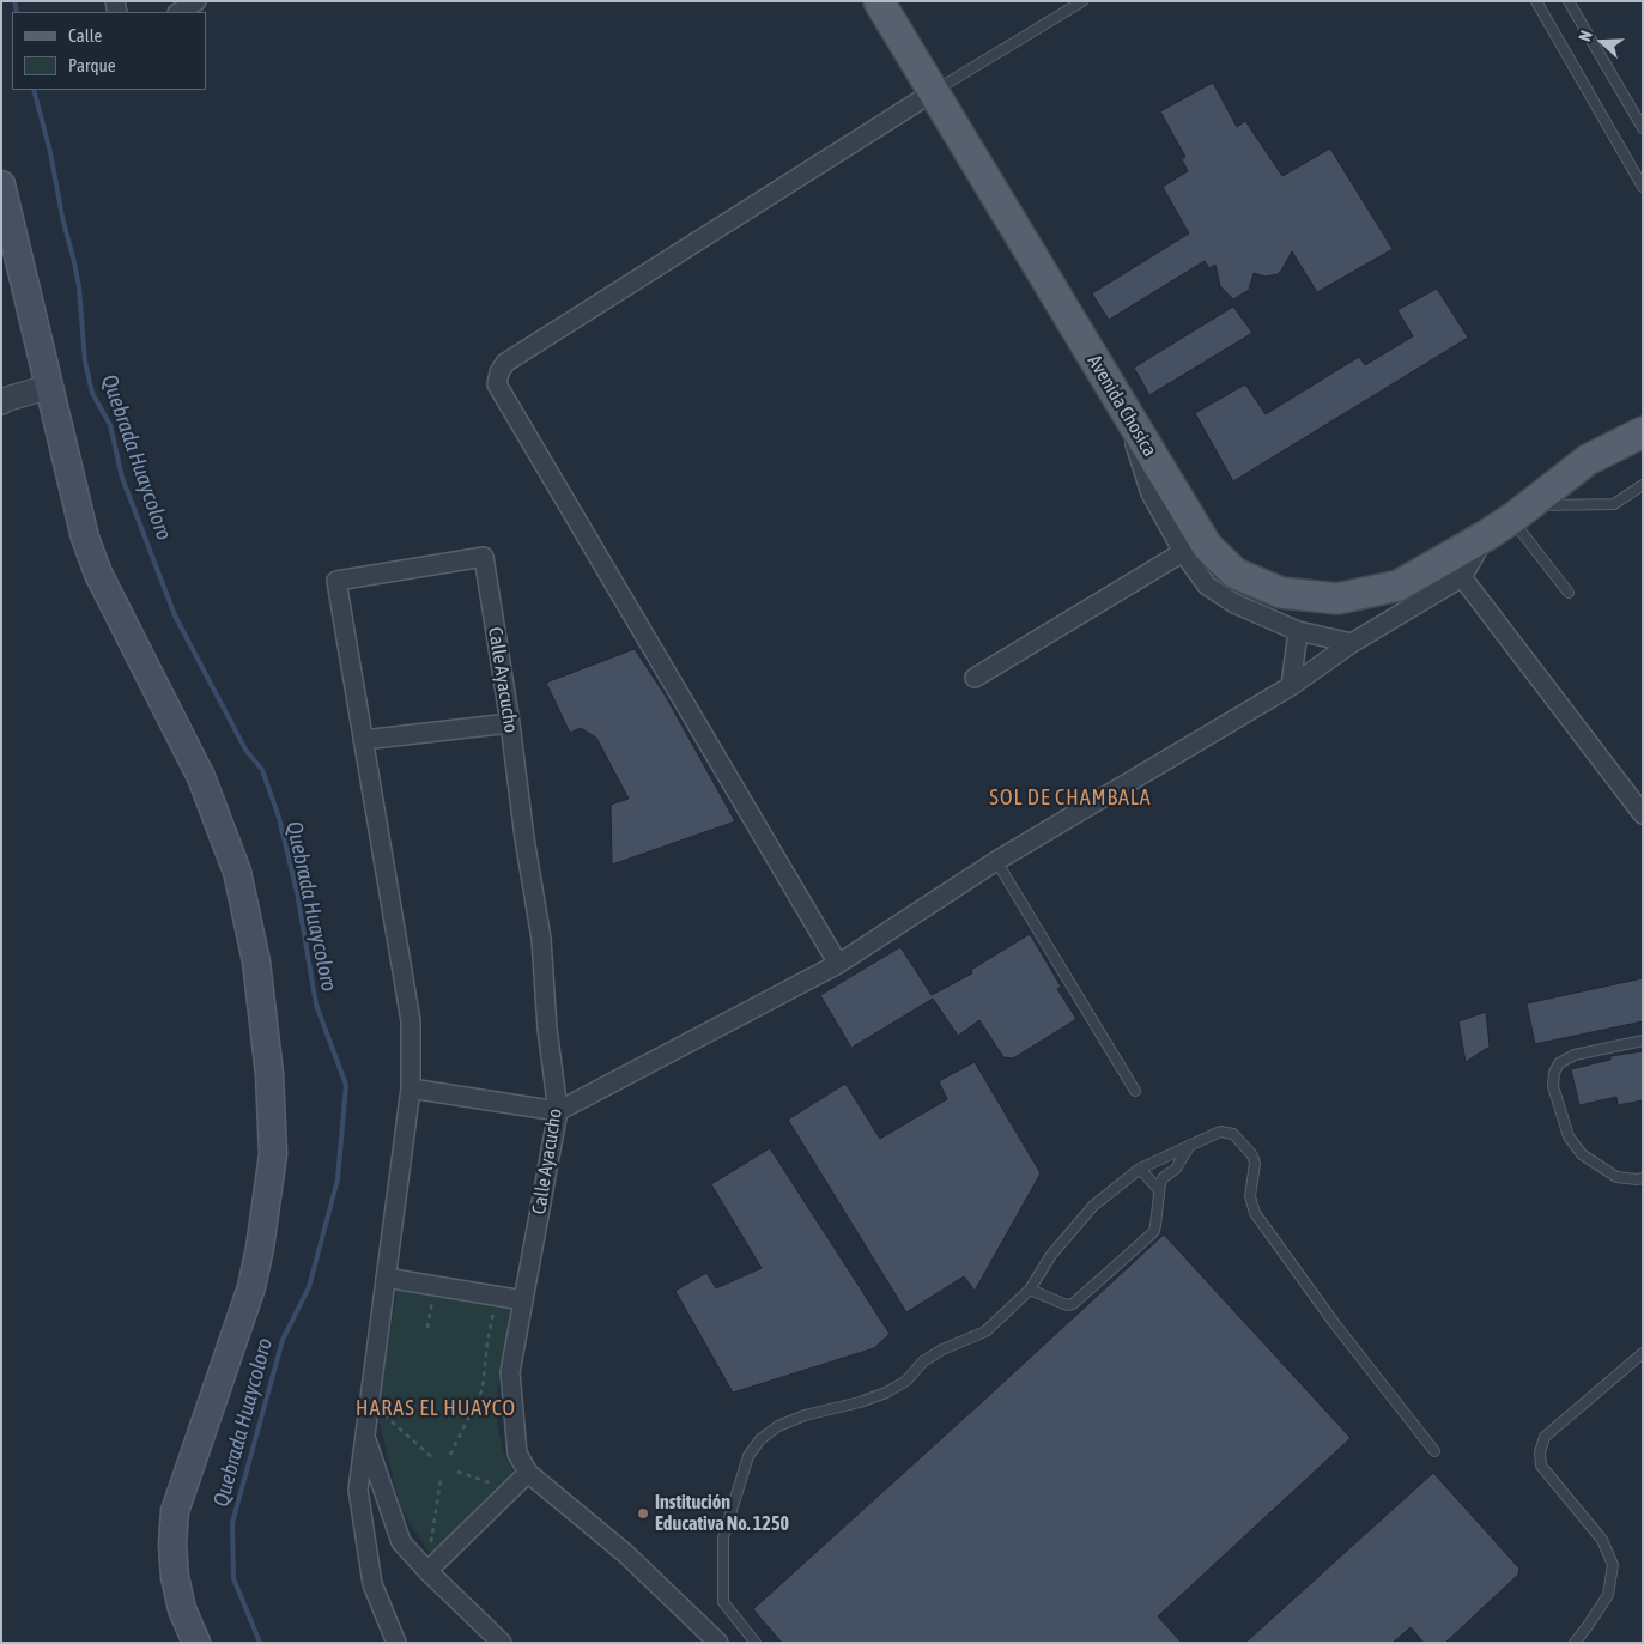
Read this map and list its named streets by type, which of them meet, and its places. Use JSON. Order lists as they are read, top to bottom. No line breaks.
{"streets":{"main road":["Avenida Chosica"],"street":["Calle Ayacucho"]},"districts":["SOL DE CHAMBALA","HARAS EL HUAYCO"],"water":["Quebrada Huaycoloro"],"places":["Institución Educativa No. 1250"],"legend":["Calle","Parque"],"north":"left"}
